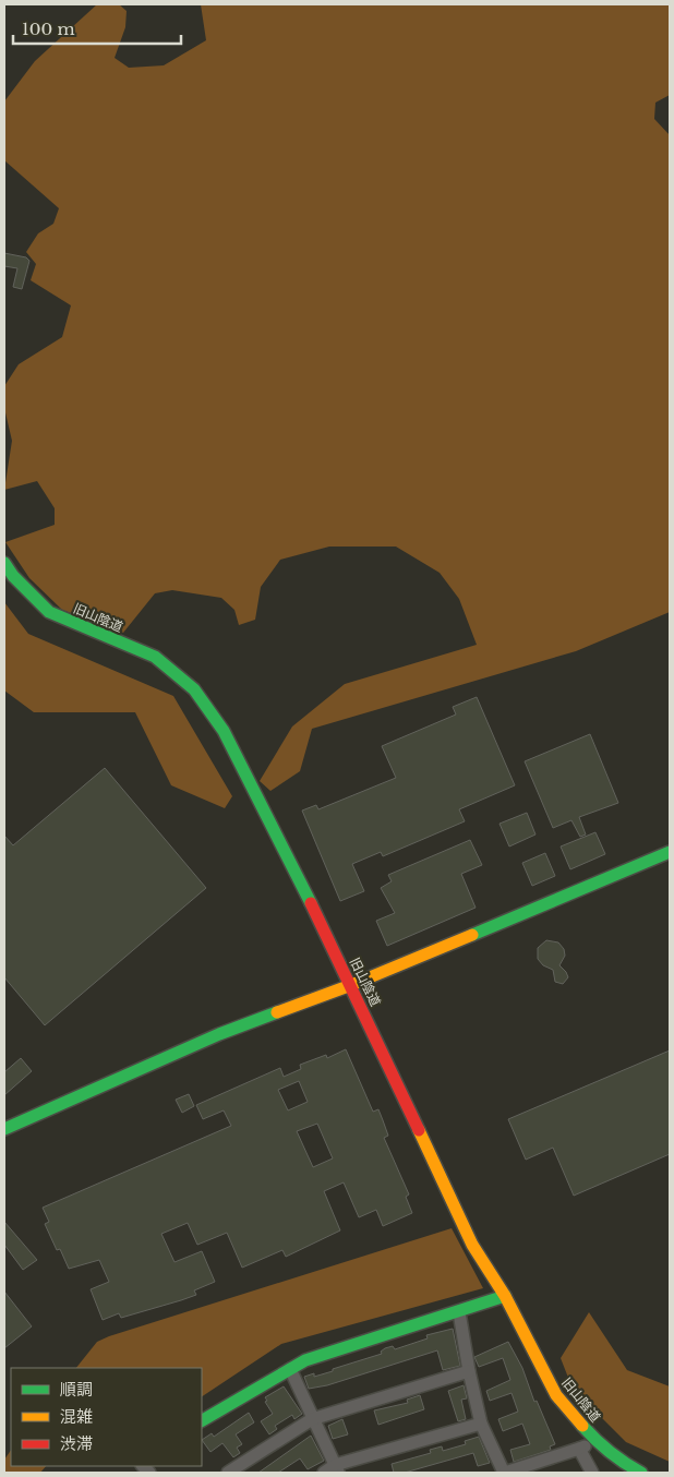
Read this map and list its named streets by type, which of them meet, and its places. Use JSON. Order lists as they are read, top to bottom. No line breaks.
{"streets":{"street":["旧山陰道"]},"legend":["順調","混雑","渋滞"],"scale_bar":"100 m"}
